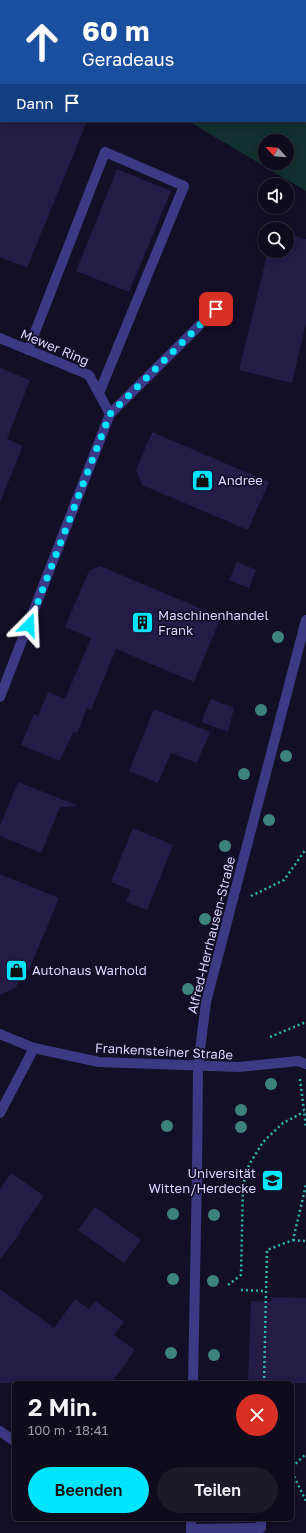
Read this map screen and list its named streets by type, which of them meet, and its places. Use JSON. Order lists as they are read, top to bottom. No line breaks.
{"streets":{"street":["Mewer Ring","Alfred-Herrhausen-Straße","Frankensteiner Straße"]},"crossings":[["Alfred-Herrhausen-Straße","Frankensteiner Straße"]],"places":{"shop":["Andree","Autohaus Warhold"],"building":["Maschinenhandel Frank"],"school or university":["Universität Witten/Herdecke"]},"north":"top left","page":{"turn":["60 m","Geradeaus"],"then":"Dann","heading":["2 Min.","100 m · 18:41"],"buttons":["Beenden","Teilen"]}}
